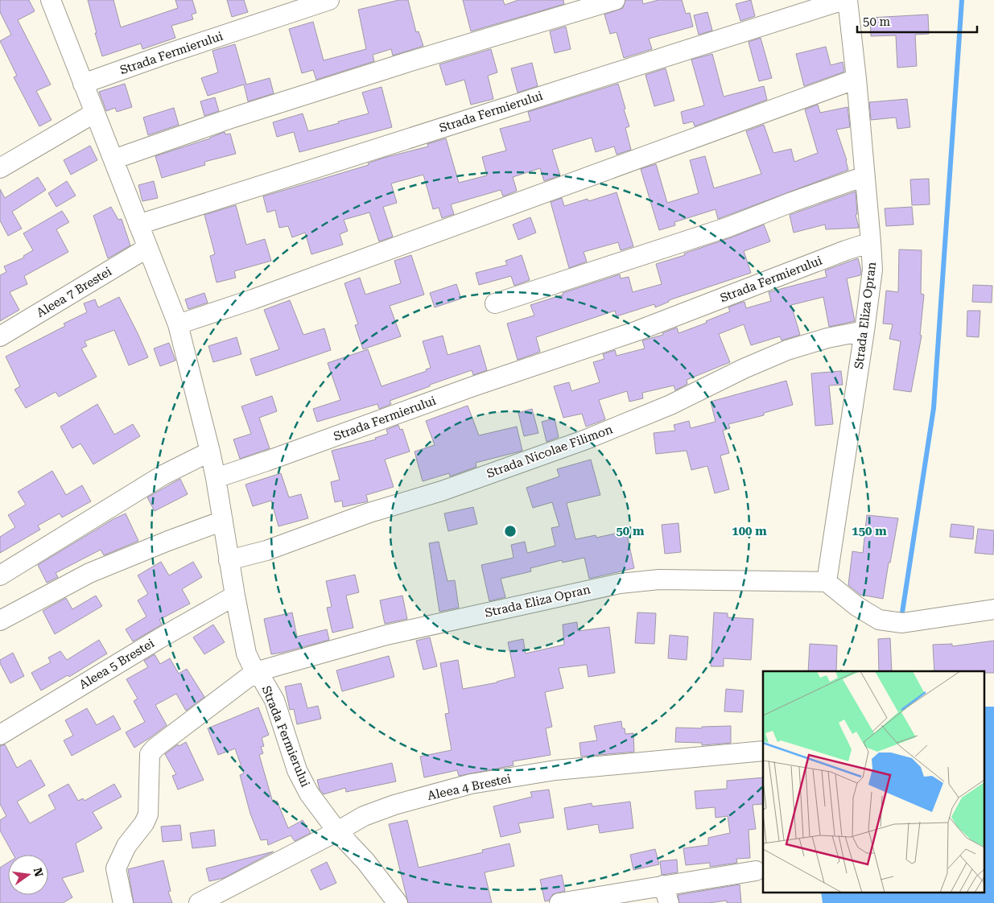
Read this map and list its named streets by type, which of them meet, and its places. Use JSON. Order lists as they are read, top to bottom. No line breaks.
{"streets":{"street":["Strada Fermierului","Aleea 7 Brestei","Strada Eliza Opran","Strada Nicolae Filimon","Aleea 5 Brestei","Aleea 4 Brestei"]},"crossings":[["Strada Fermierului","Aleea 7 Brestei"],["Strada Fermierului","Strada Eliza Opran"],["Strada Fermierului","Strada Nicolae Filimon"],["Strada Fermierului","Aleea 5 Brestei"],["Strada Fermierului","Aleea 4 Brestei"],["Strada Eliza Opran","Strada Nicolae Filimon"]],"scale_bar":"50 m","north":"right","rings":["50 m","100 m","150 m"]}
